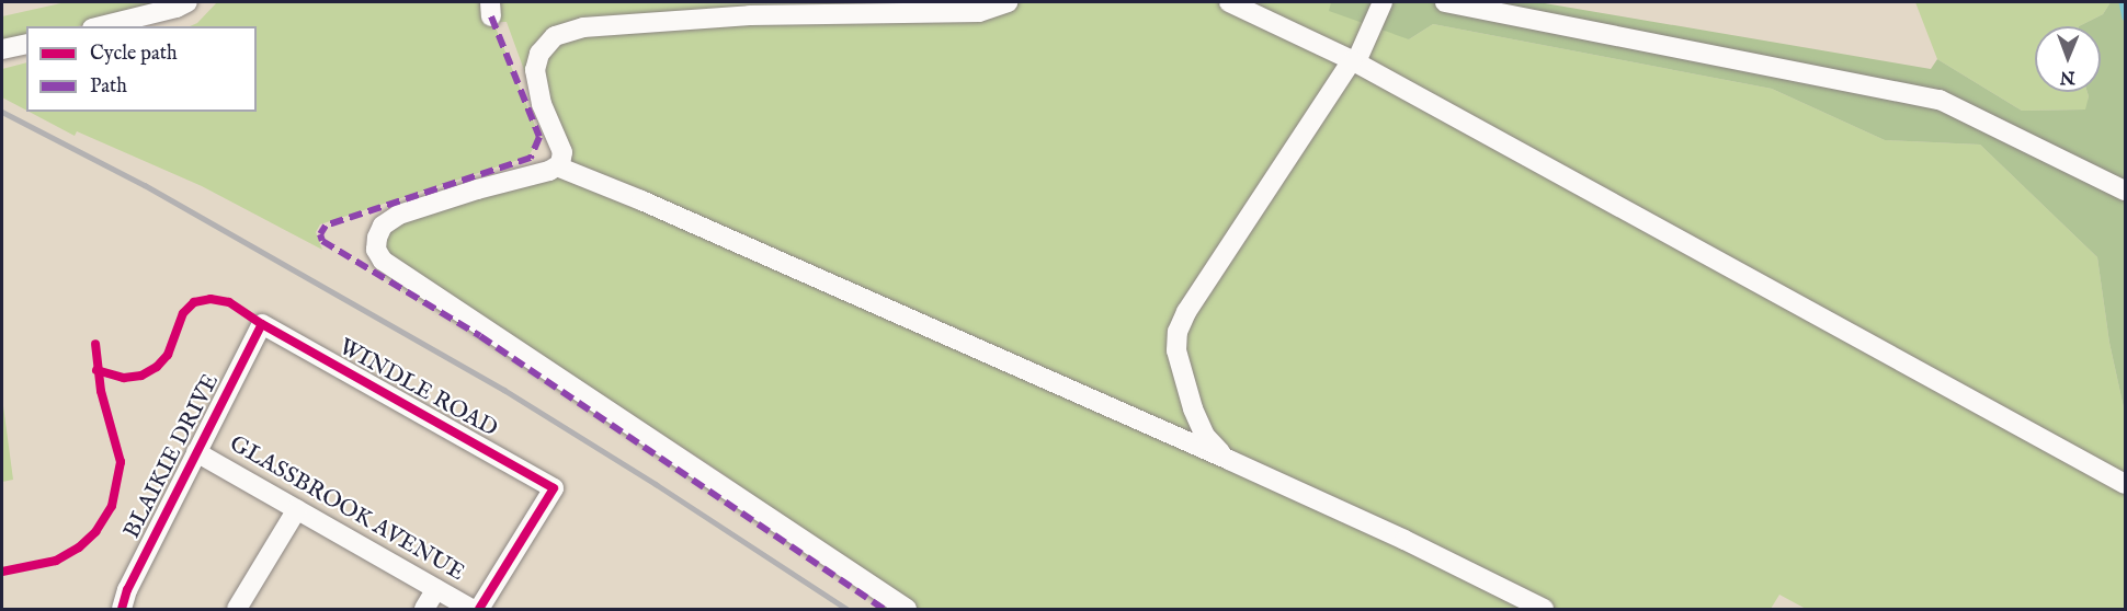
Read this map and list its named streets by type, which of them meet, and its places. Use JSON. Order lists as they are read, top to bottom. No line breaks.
{"streets":{"street":["WINDLE ROAD","BLAIKIE DRIVE","GLASSBROOK AVENUE"]},"crossings":[["WINDLE ROAD","BLAIKIE DRIVE"],["BLAIKIE DRIVE","GLASSBROOK AVENUE"]],"legend":["Cycle path","Path"],"north":"bottom"}
